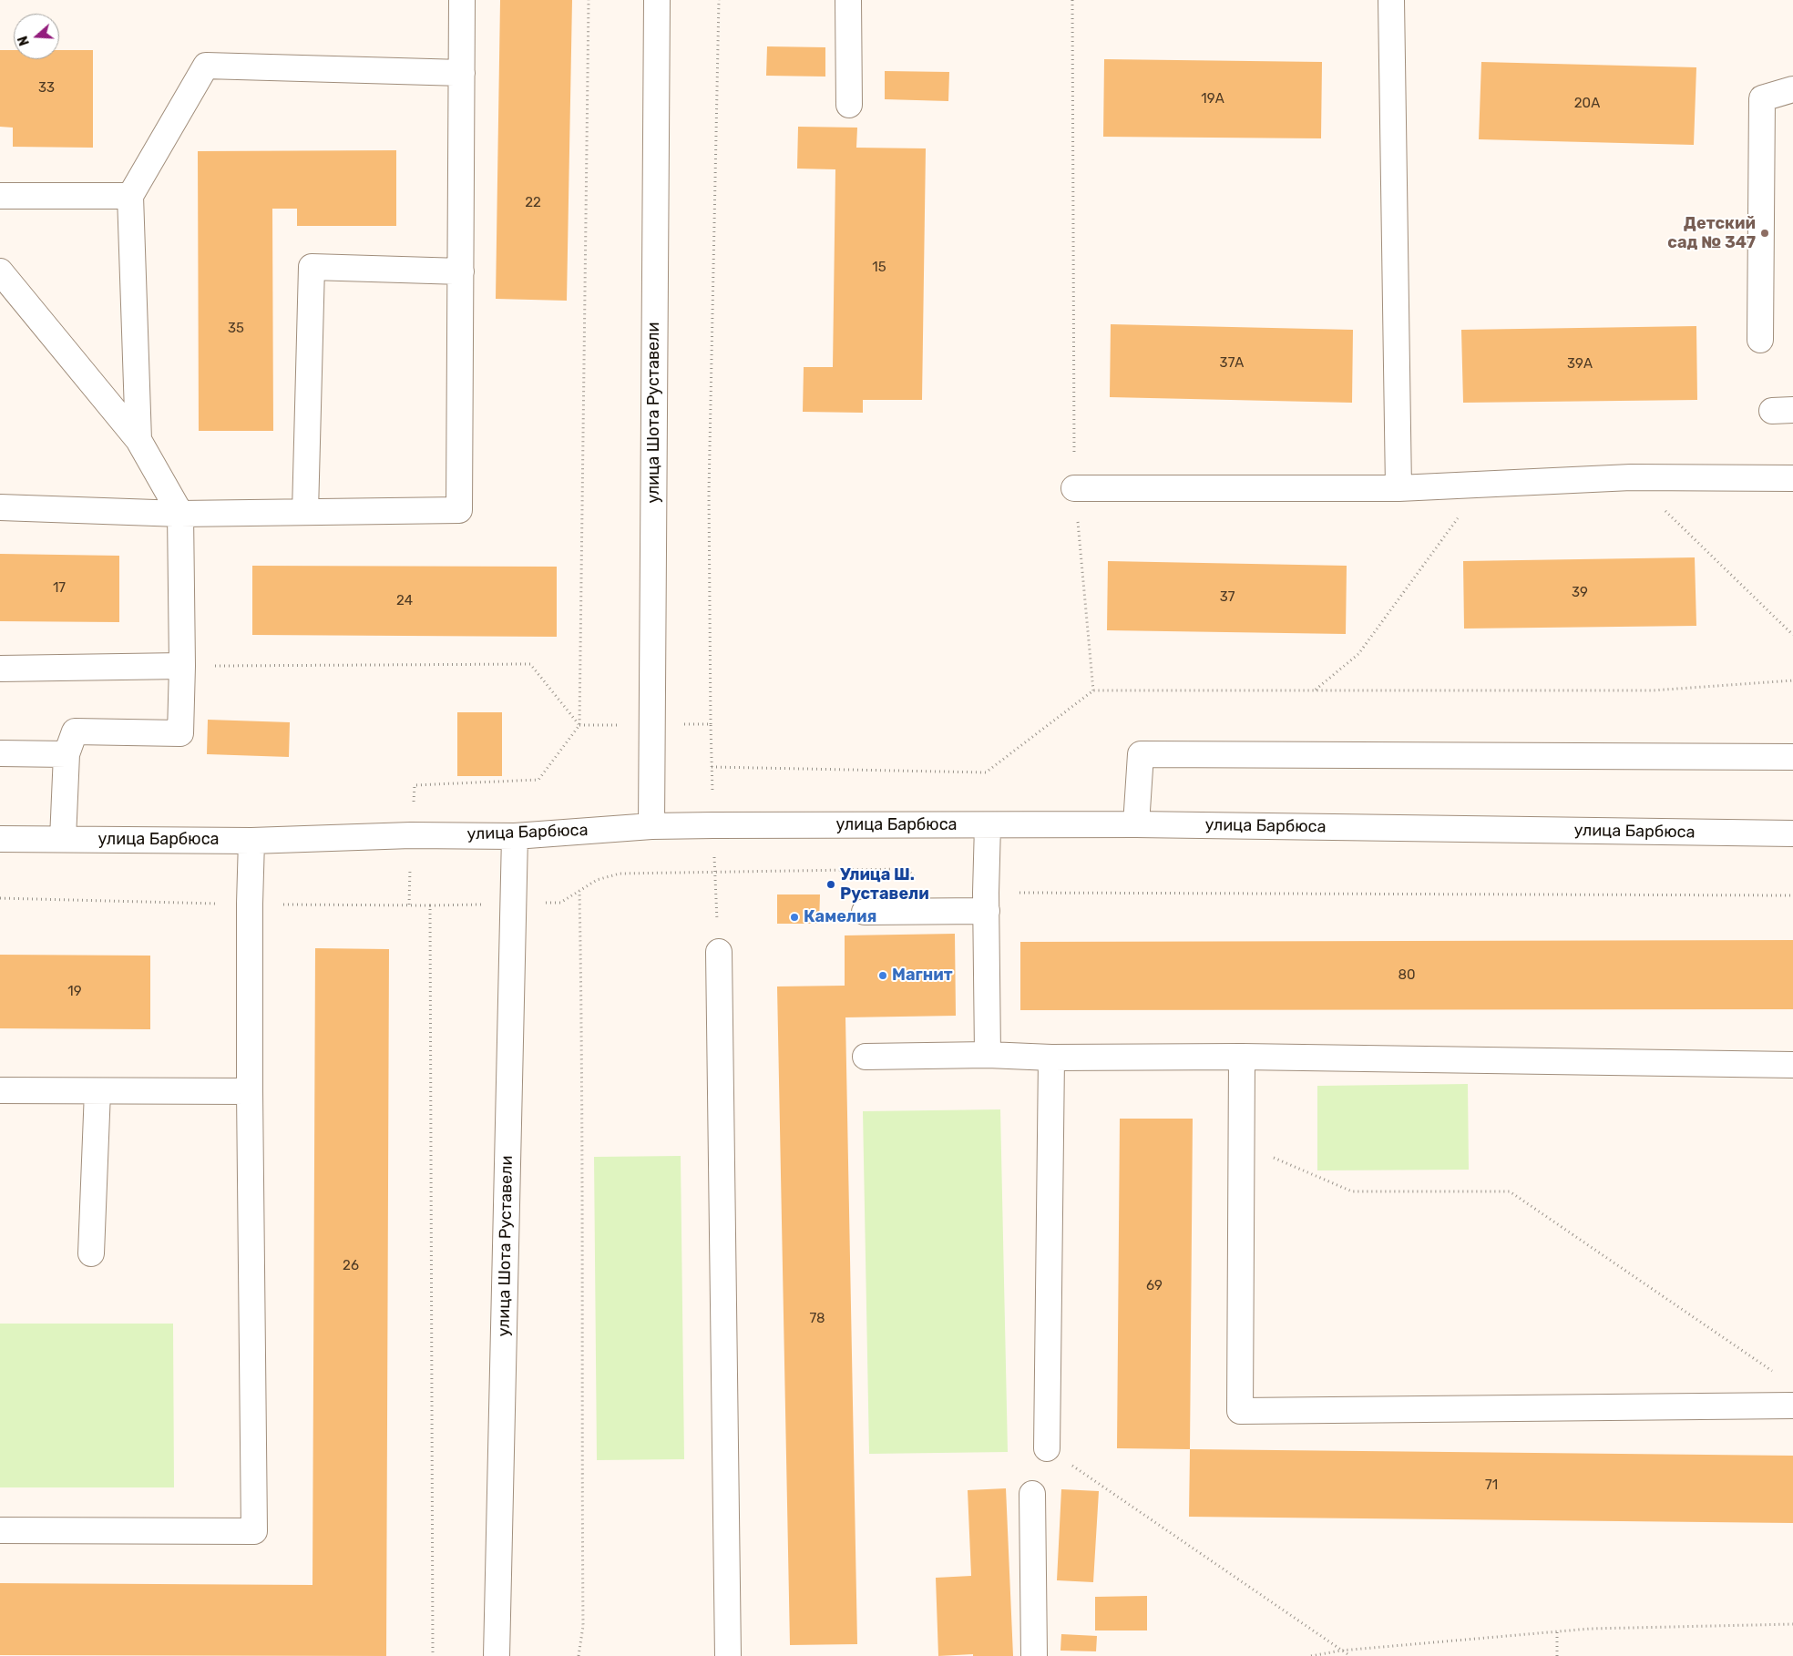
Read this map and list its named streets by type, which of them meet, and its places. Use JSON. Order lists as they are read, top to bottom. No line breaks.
{"streets":{"street":["улица Шота Руставели","улица Барбюса"]},"crossings":[["улица Шота Руставели","улица Барбюса"]],"places":["Детский сад № 347","Улица Ш. Руставели","Камелия","Магнит"],"house_numbers":["33","19А","20А","22","15","35","37А","39А","17","39","37","24","80","19","26","69","78","71"],"north":"left"}
